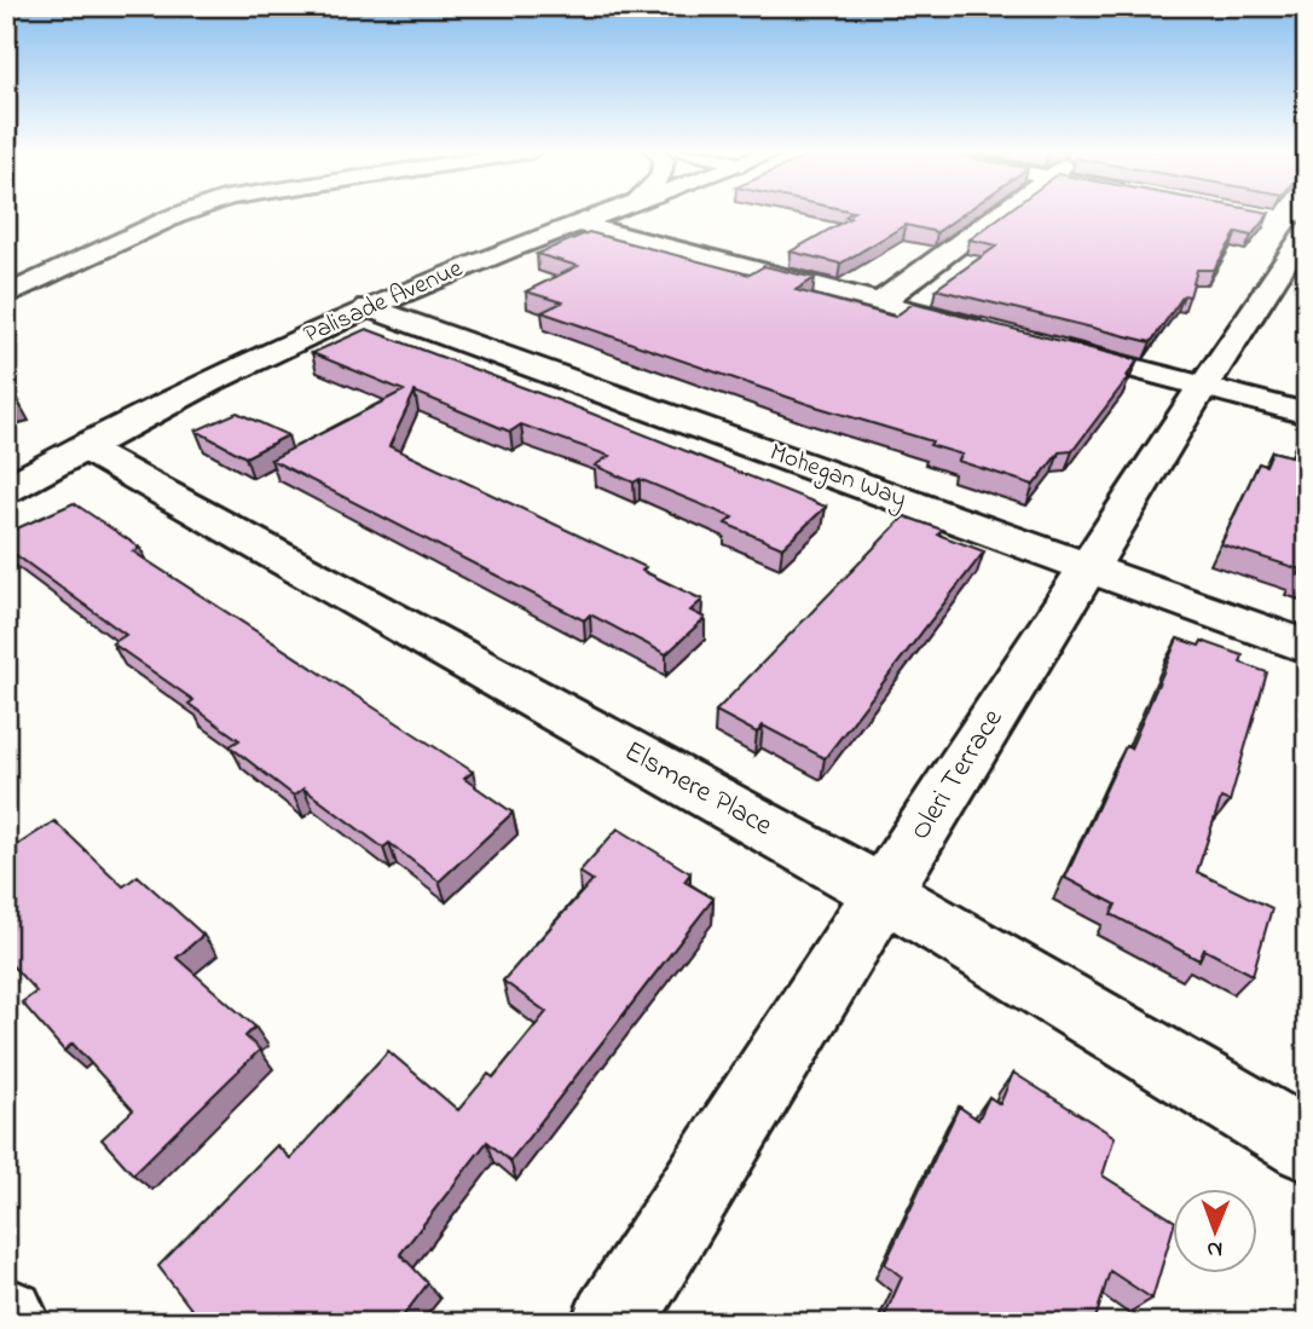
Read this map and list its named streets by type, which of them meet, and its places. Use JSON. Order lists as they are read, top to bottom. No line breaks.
{"streets":{"street":["Palisade Avenue","Mohegan Way","Oleri Terrace","Elsmere Place"]},"crossings":[["Palisade Avenue","Mohegan Way"],["Palisade Avenue","Elsmere Place"],["Mohegan Way","Oleri Terrace"],["Oleri Terrace","Elsmere Place"]],"north":"bottom"}
